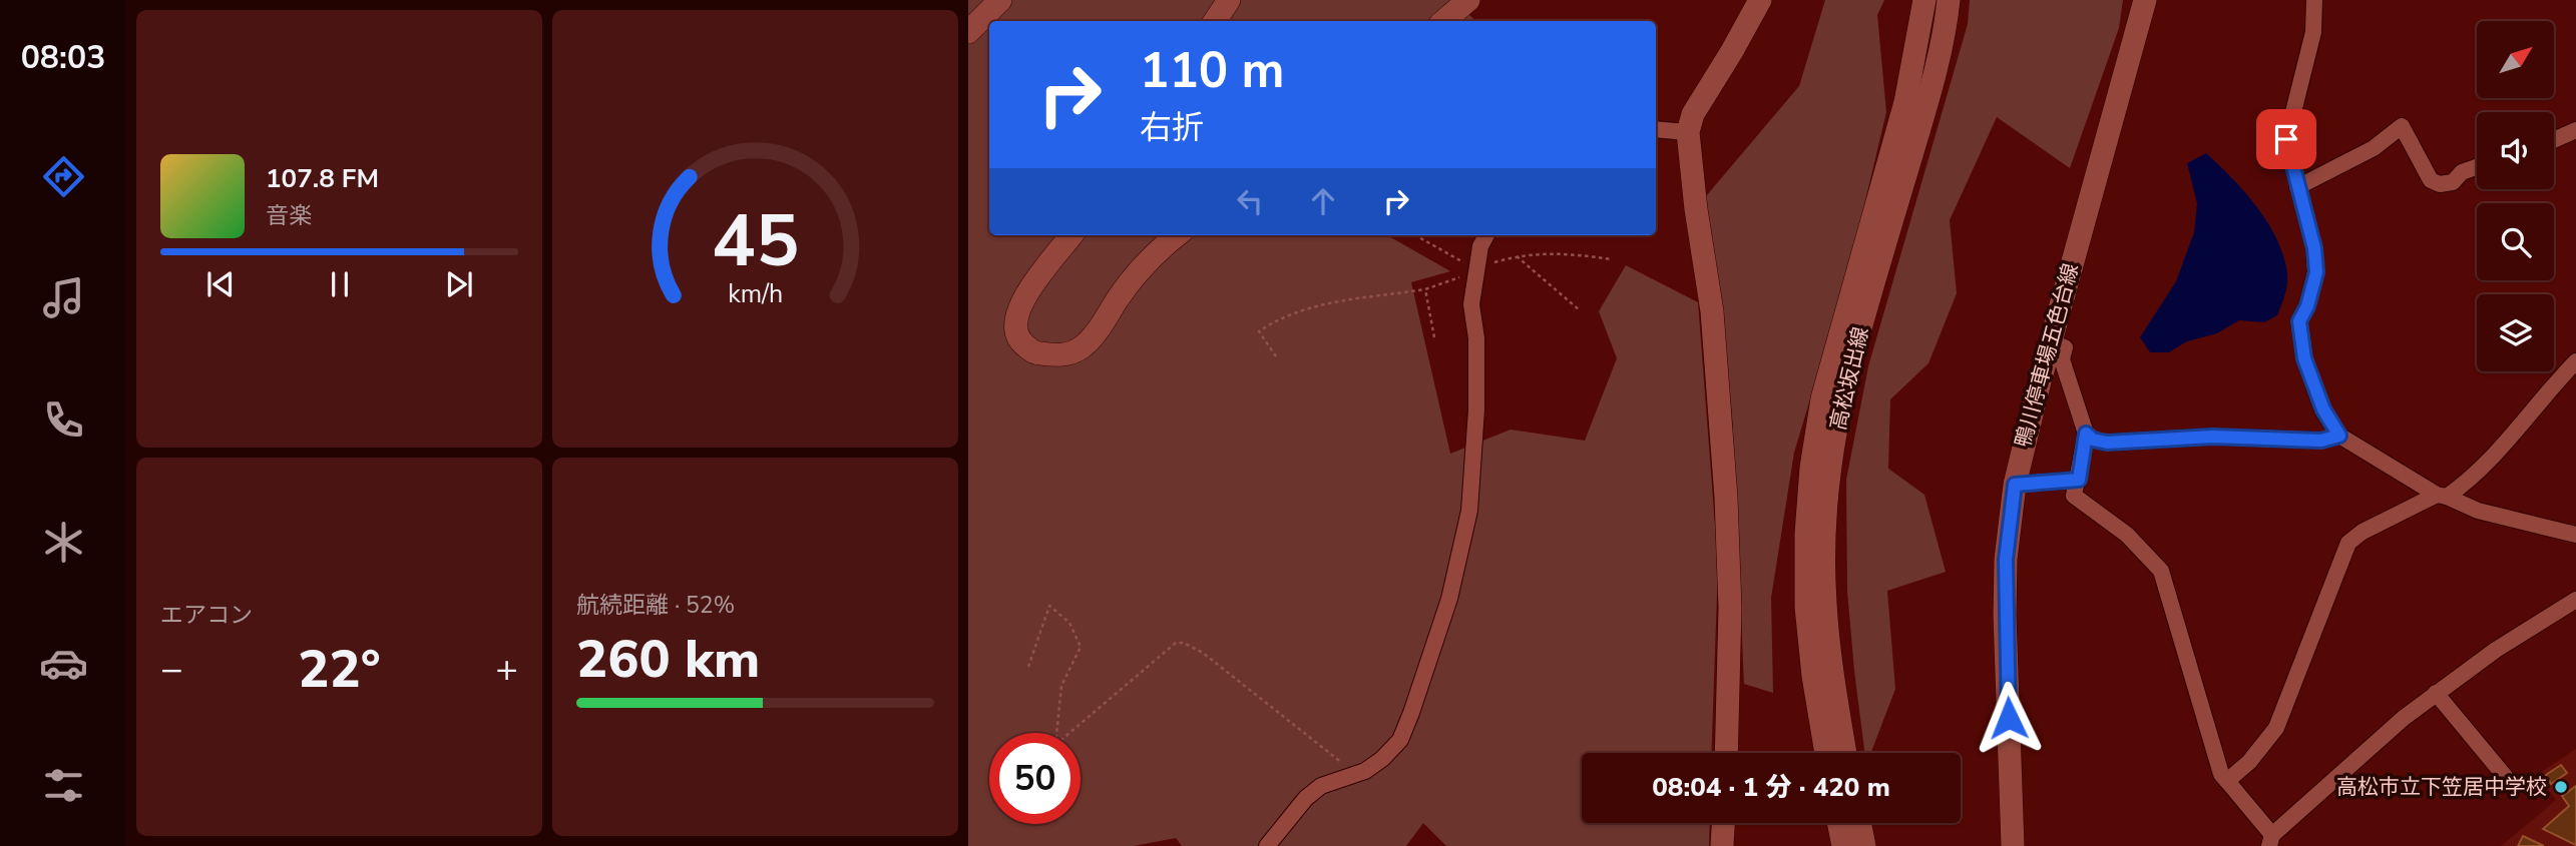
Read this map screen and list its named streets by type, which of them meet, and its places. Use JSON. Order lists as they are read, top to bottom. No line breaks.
{"streets":{"main road":["鴨川停車場五色台線","高松坂出線"]},"places":["高松市立下笠居中学校"],"north":"top right","page":{"tabs":"08:03","turn":["110 m","右折"],"song":["107.8 FM","音楽"],"tile":["エアコン",["航続距離 · 52%","260 km"]],"heat":["−","22°","+"],"limit":"50","trip":"08:04 · 1 分 · 420 m","gauge":["45","km/h"]}}
